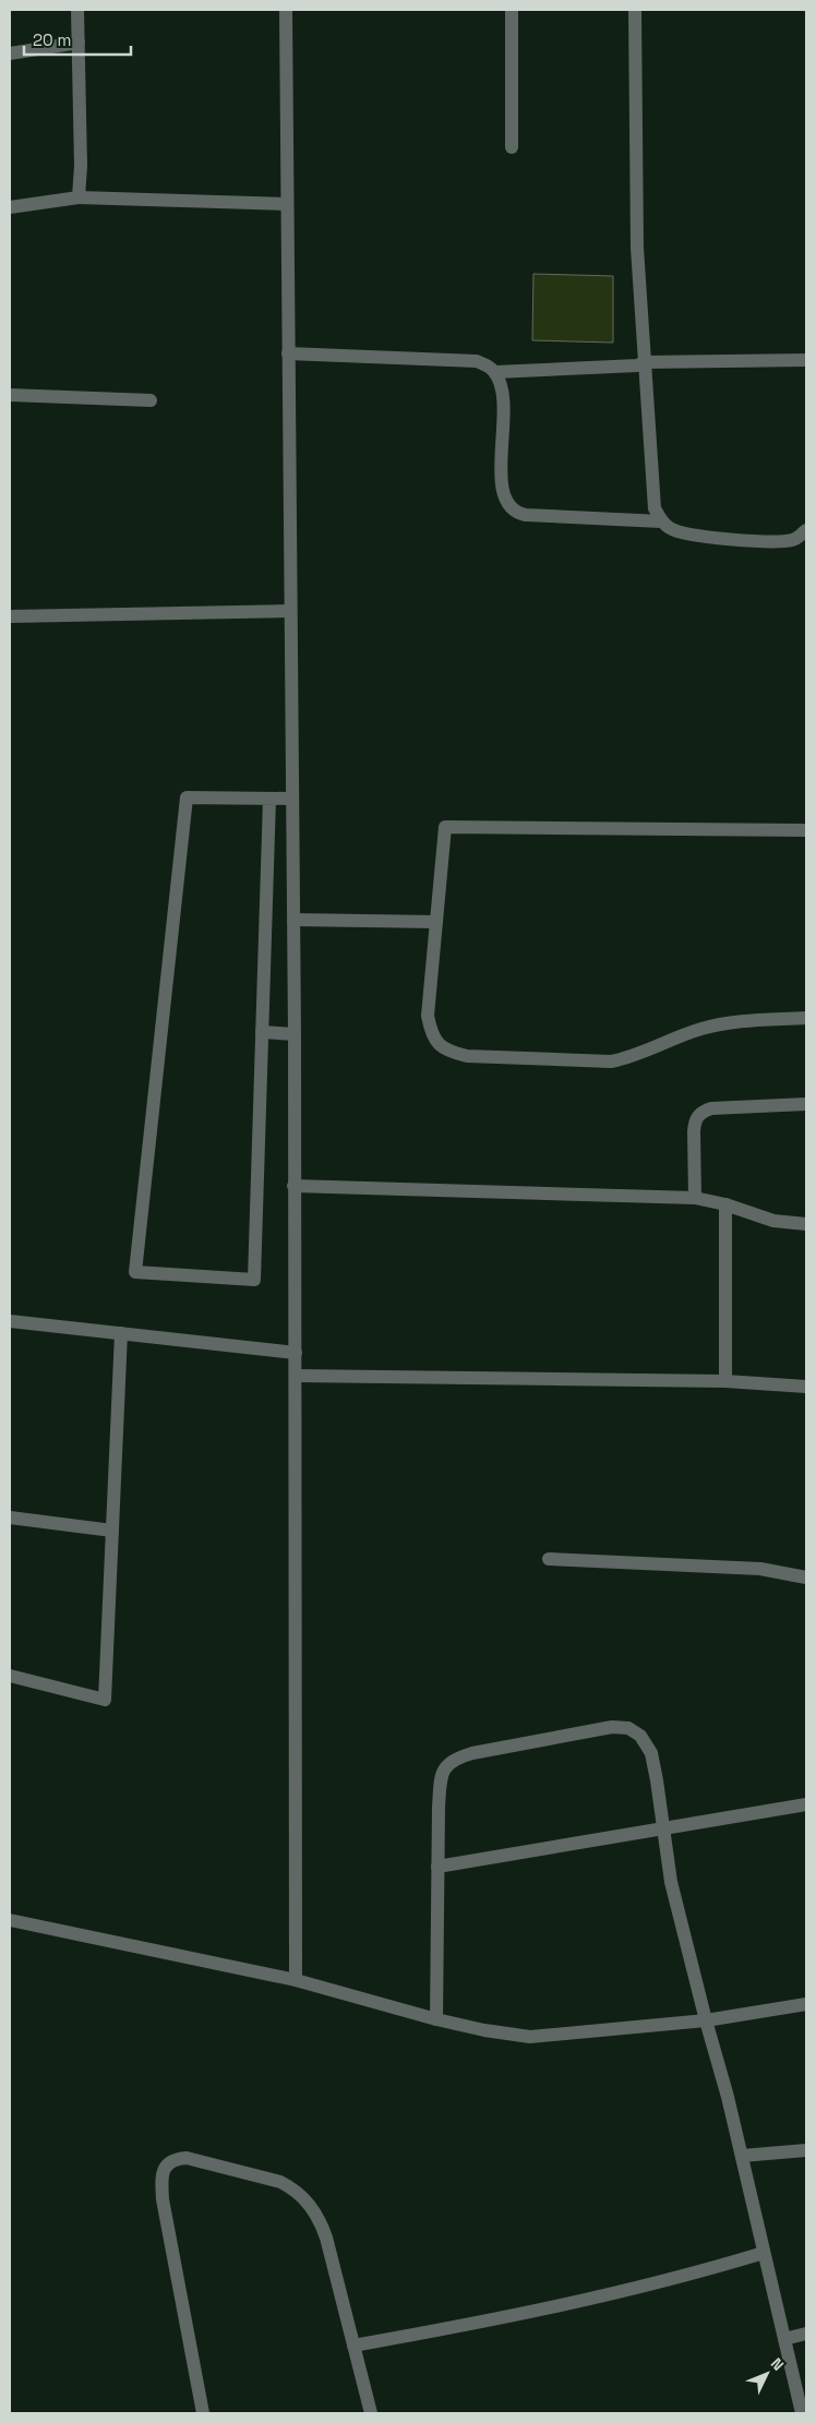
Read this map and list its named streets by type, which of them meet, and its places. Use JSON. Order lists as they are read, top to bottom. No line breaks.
{"scale_bar":"20 m","north":"top right"}
